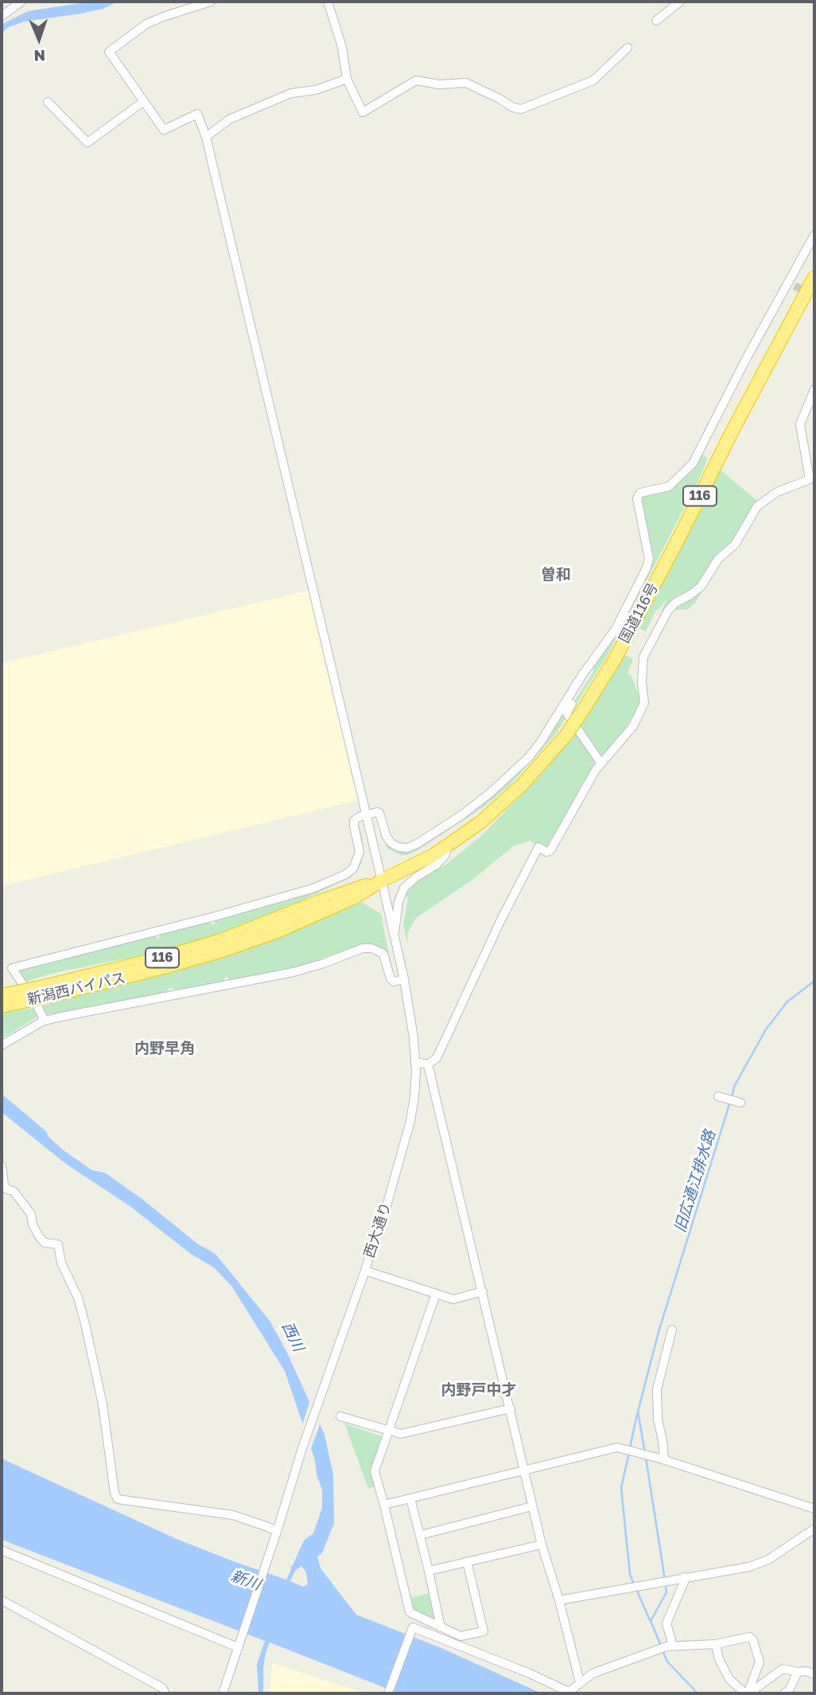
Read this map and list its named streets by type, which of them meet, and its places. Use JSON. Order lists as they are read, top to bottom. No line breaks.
{"streets":{"highway":["116","国道116号","新潟西バイパス"],"street":["西大通り"]},"crossings":[["国道116号","新潟西バイパス"],["国道116号","西大通り"],["新潟西バイパス","西大通り"]],"districts":["曽和","内野早角","内野戸中才"],"water":["旧広通江排水路","西川","新川"],"north":"bottom"}
